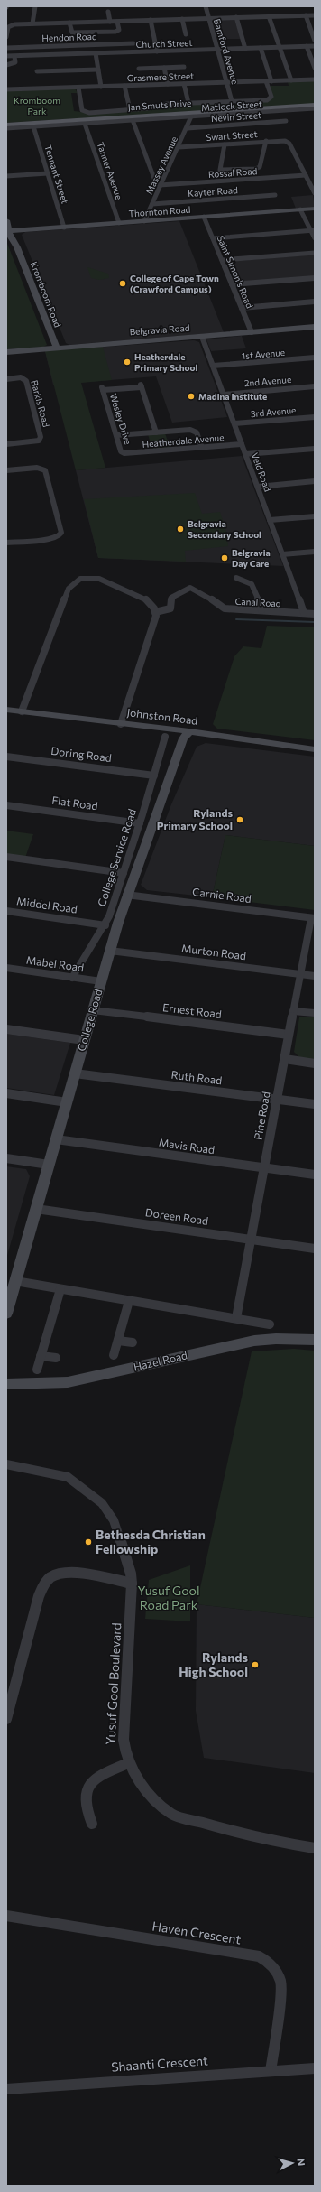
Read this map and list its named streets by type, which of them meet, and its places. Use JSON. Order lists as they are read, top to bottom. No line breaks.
{"streets":{"main road":["Jan Smuts Drive"],"street":["Hendon Road","Church Street","Bamford Avenue","Grasmere Street","Matlock Street","Nevin Street","Swart Street","Massey Avenue","Tanner Avenue","Rossal Road","Tennant Street","Kayter Road","Thornton Road","Saint Simon's Road","Kromboom Road","Belgravia Road","1st Avenue","2nd Avenue","Barkis Road","3rd Avenue","Wesley Drive","Heatherdale Avenue","Veld Road","Canal Road","Johnston Road","Doring Road","Flat Road","College Service Road","Carnie Road","Middel Road","Murton Road","Mabel Road","Ernest Road","College Road","Ruth Road","Pine Road","Mavis Road","Doreen Road","Hazel Road","Yusuf Gool Boulevard","Haven Crescent","Shaanti Crescent"]},"crossings":[["Church Street","Bamford Avenue"],["Bamford Avenue","Grasmere Street"],["Matlock Street","Massey Avenue"],["Matlock Street","Tanner Avenue"],["Matlock Street","Tennant Street"],["Nevin Street","Massey Avenue"],["Swart Street","Massey Avenue"],["Swart Street","Rossal Road"],["Massey Avenue","Rossal Road"],["Massey Avenue","Kayter Road"],["Massey Avenue","Thornton Road"],["Tanner Avenue","Thornton Road"],["Tennant Street","Thornton Road"],["Thornton Road","Saint Simon's Road"],["Thornton Road","Kromboom Road"],["Saint Simon's Road","Belgravia Road"],["Kromboom Road","Belgravia Road"],["Belgravia Road","Veld Road"],["1st Avenue","Veld Road"],["2nd Avenue","Veld Road"],["3rd Avenue","Veld Road"],["Wesley Drive","Heatherdale Avenue"],["Heatherdale Avenue","Veld Road"],["Veld Road","Canal Road"],["Johnston Road","College Road"],["Doring Road","College Service Road"],["Flat Road","College Service Road"],["College Service Road","Middel Road"],["College Service Road","Mabel Road"],["Carnie Road","College Road"],["Carnie Road","Pine Road"],["Murton Road","College Road"],["Murton Road","Pine Road"],["Mabel Road","College Road"],["Ernest Road","College Road"],["Ernest Road","Pine Road"],["College Road","Ruth Road"],["College Road","Mavis Road"],["College Road","Doreen Road"],["Ruth Road","Pine Road"],["Pine Road","Mavis Road"],["Pine Road","Doreen Road"],["Haven Crescent","Shaanti Crescent"]],"parks":["Kromboom Park","Yusuf Gool Road Park"],"places":["College of Cape Town (Crawford Campus)","Heatherdale Primary School","Madina Institute","Belgravia Secondary School","Belgravia Day Care","Rylands Primary School","Bethesda Christian Fellowship","Rylands High School"],"north":"right"}
